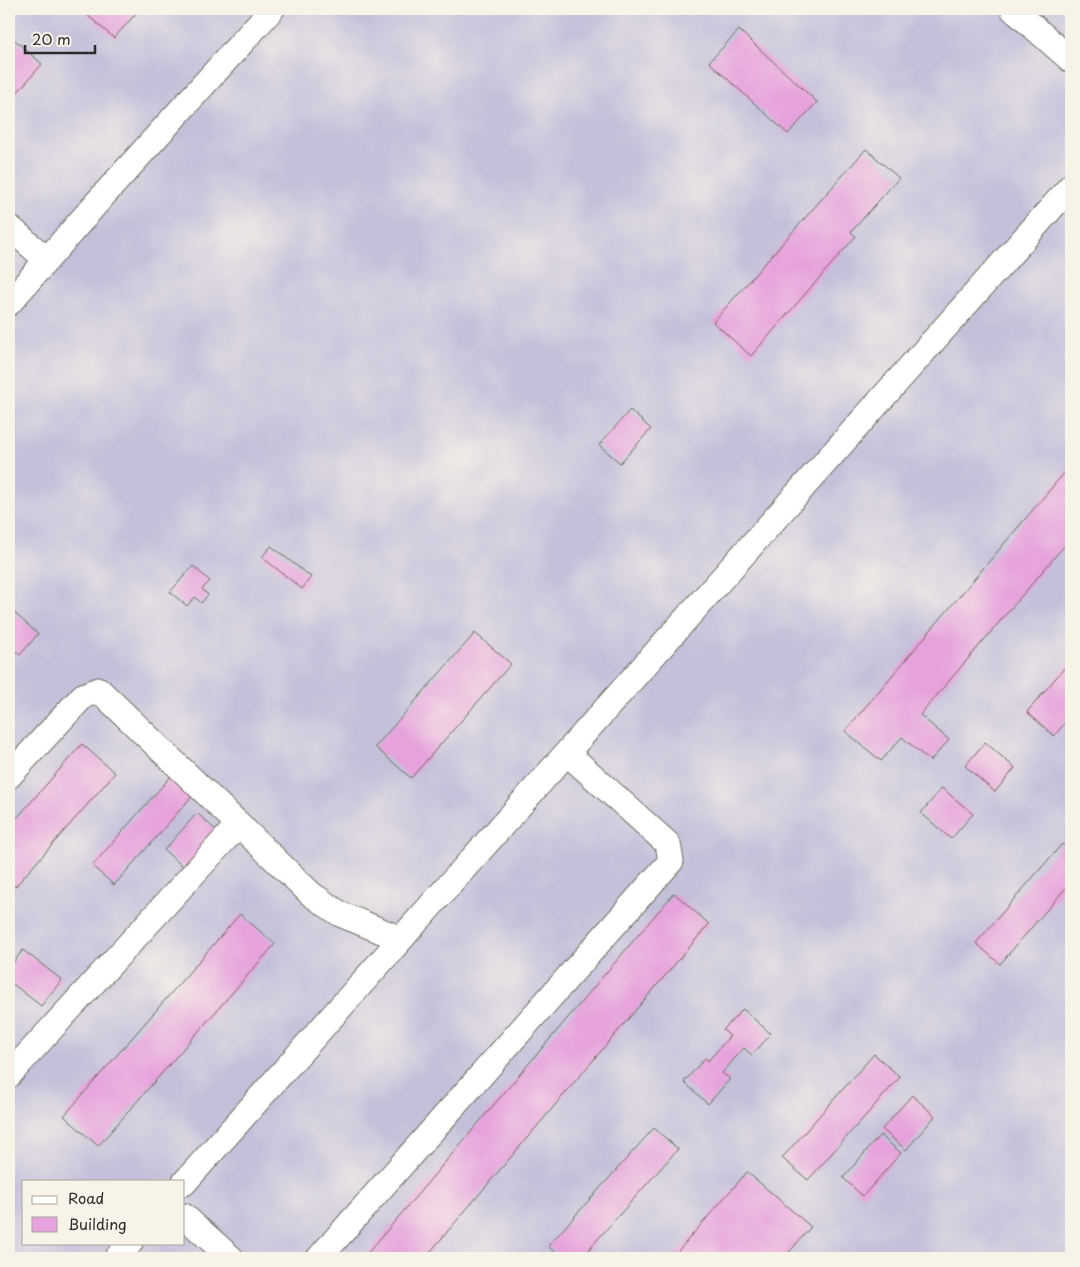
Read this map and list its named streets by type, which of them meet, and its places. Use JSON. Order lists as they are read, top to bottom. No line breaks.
{"legend":["Road","Building"],"scale_bar":"20 m"}
